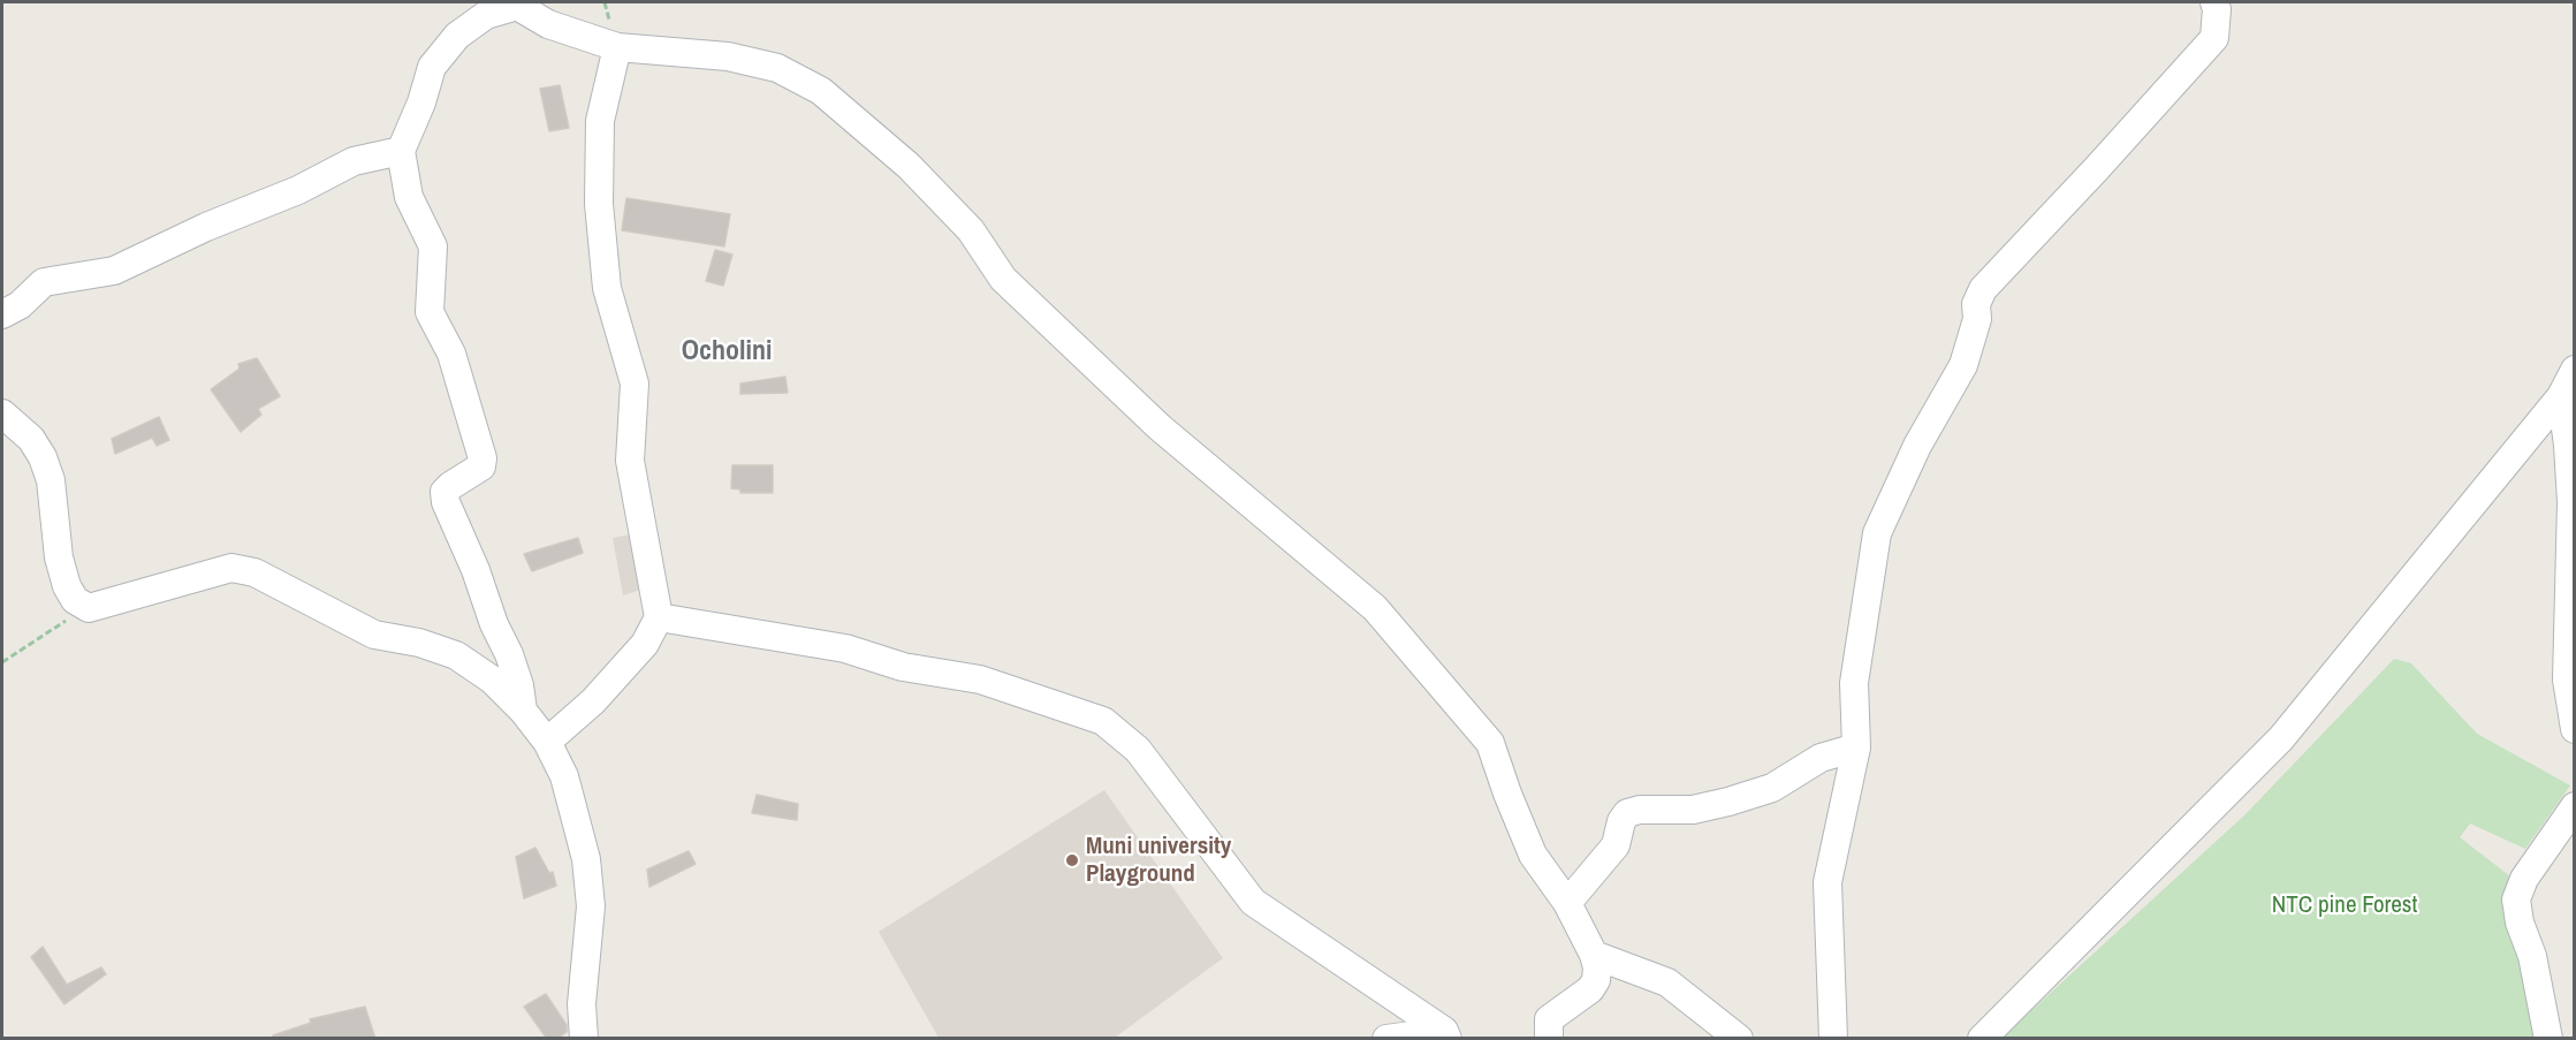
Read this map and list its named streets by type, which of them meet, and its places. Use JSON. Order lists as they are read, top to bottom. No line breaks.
{"districts":["Ocholini"],"parks":["NTC pine Forest"],"places":["Muni university Playground"]}
